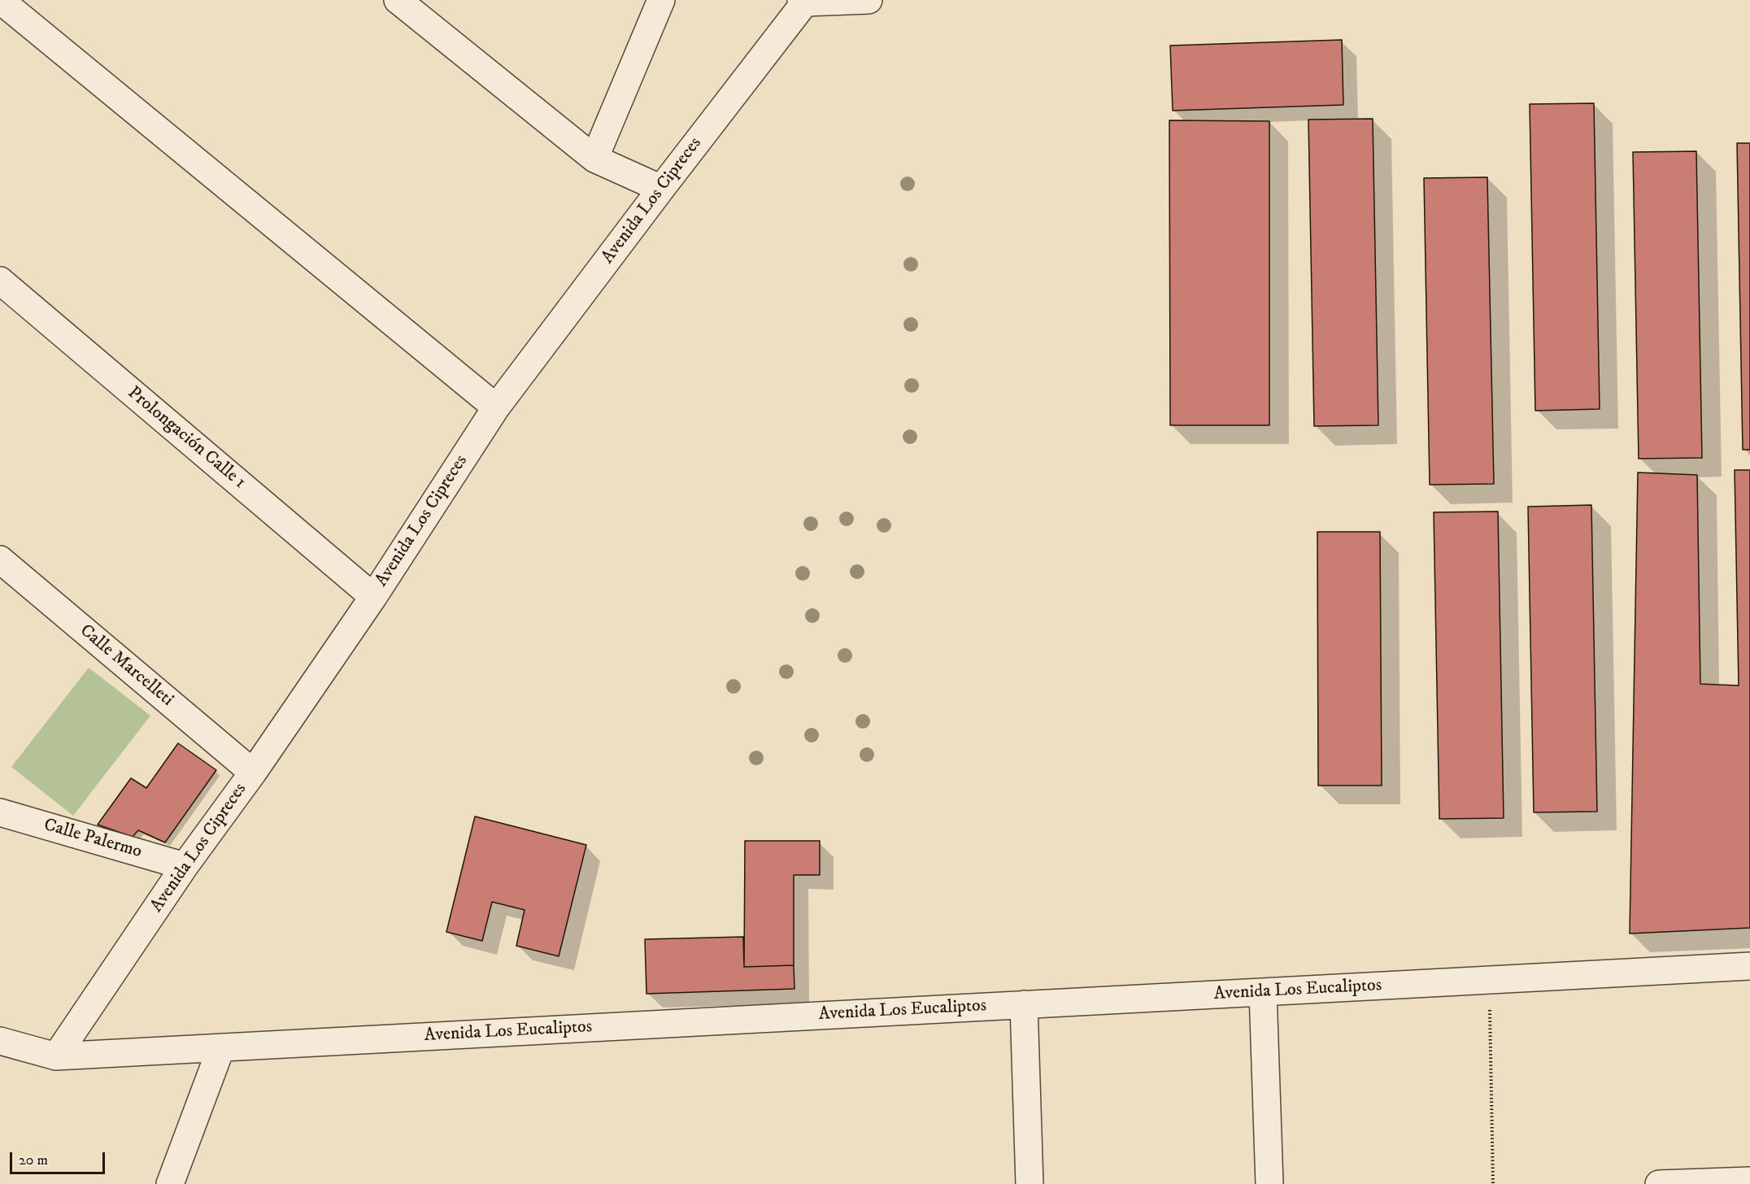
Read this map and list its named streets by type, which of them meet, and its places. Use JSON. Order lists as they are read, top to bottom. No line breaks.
{"streets":{"street":["Avenida Los Cipreces","Prolongación Calle 1","Calle Marcelleti","Calle Palermo","Avenida Los Eucaliptos"]},"crossings":[["Avenida Los Cipreces","Prolongación Calle 1"],["Avenida Los Cipreces","Calle Marcelleti"],["Avenida Los Cipreces","Calle Palermo"],["Avenida Los Cipreces","Avenida Los Eucaliptos"]],"scale_bar":"20 m"}
